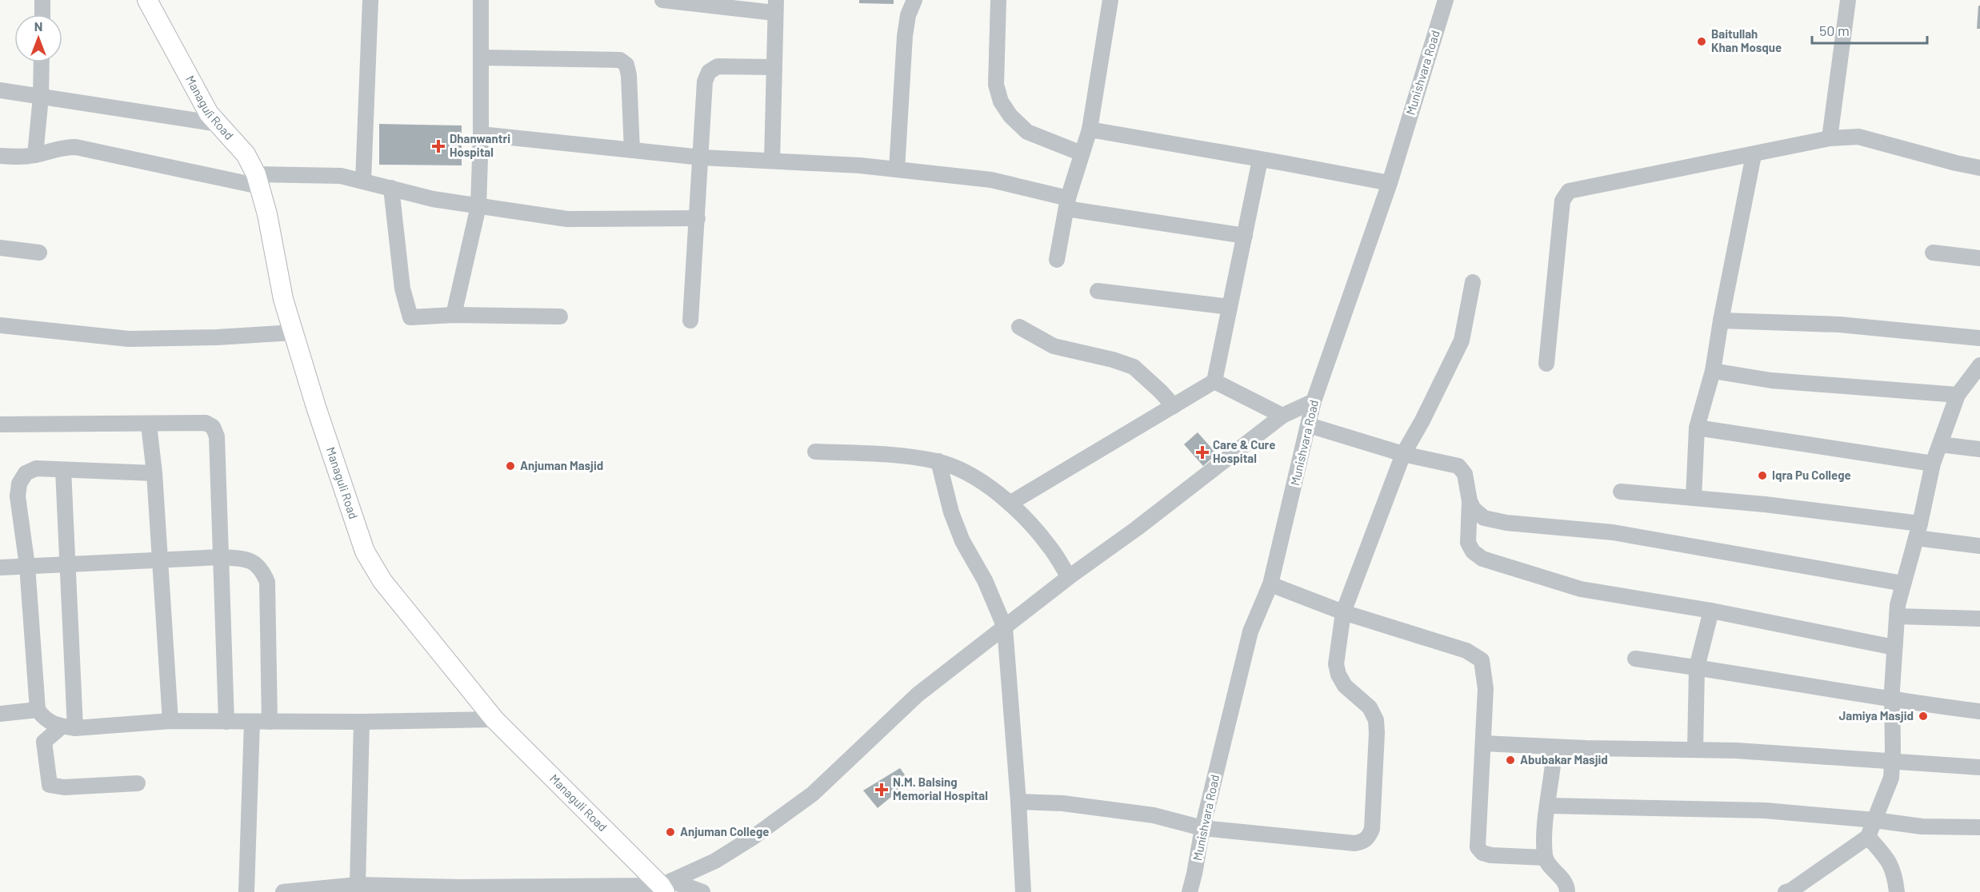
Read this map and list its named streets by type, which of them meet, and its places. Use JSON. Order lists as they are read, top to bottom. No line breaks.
{"streets":{"main road":["Managuli Road"],"street":["Munishvara Road"]},"places":{"other":["Baitullah Khan Mosque","Anjuman Masjid","Iqra Pu College","Jamiya Masjid","Abubakar Masjid","Anjuman College"],"health":["Dhanwantri Hospital","Care & Cure Hospital","N.M. Balsing Memorial Hospital"]},"scale_bar":"50 m","north":"top"}
